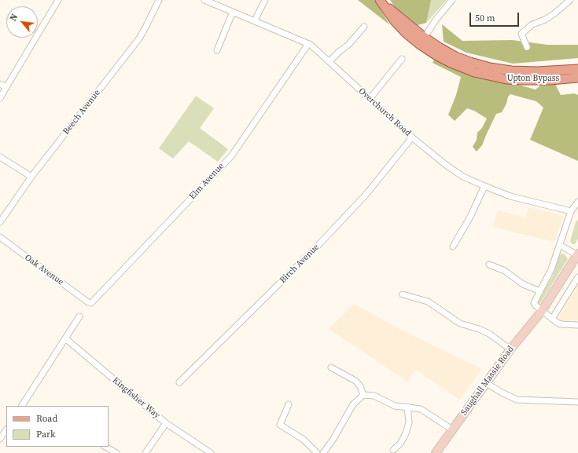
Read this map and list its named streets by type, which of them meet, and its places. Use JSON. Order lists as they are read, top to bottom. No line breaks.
{"streets":{"main road":["Upton Bypass","Saughall Massie Road"],"street":["Beech Avenue","Overchurch Road","Elm Avenue","Birch Avenue","Oak Avenue","Kingfisher Way"]},"crossings":[["Overchurch Road","Elm Avenue"],["Overchurch Road","Birch Avenue"],["Elm Avenue","Oak Avenue"]],"legend":["Road","Park"],"scale_bar":"50 m","north":"top left"}
